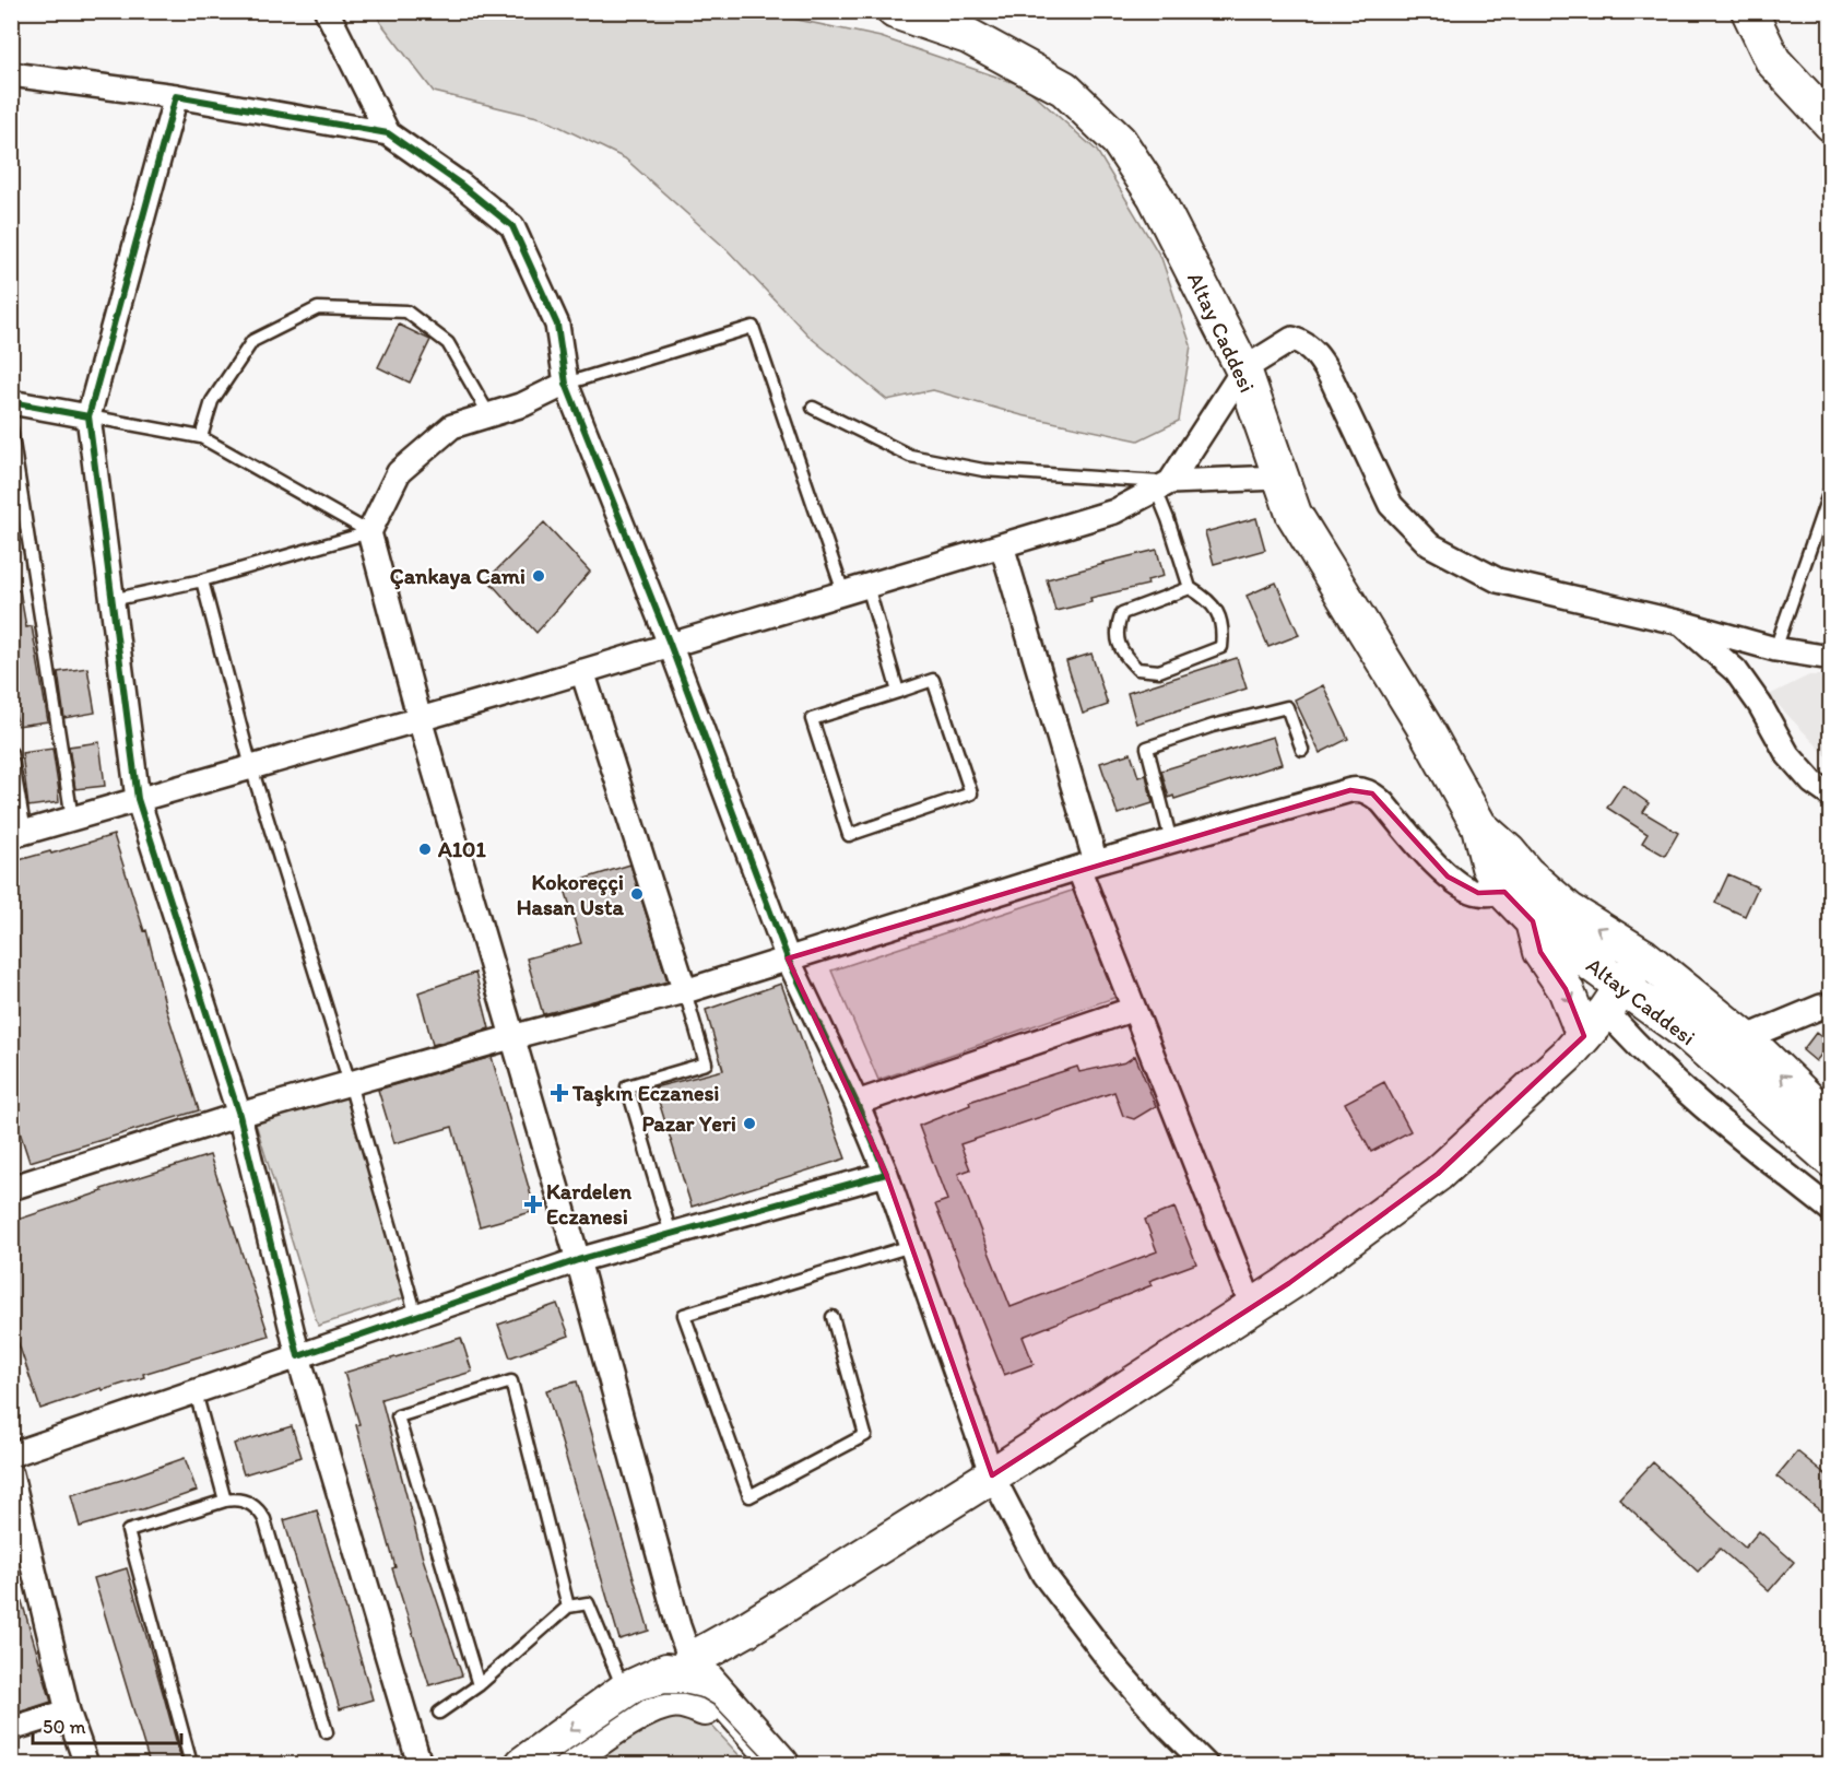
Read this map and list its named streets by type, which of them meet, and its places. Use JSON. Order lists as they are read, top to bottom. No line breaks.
{"streets":{"main road":["Altay Caddesi"]},"places":{"other":["Çankaya Cami","A101","Kokoreççi Hasan Usta","Pazar Yeri"],"health":["Taşkın Eczanesi","Kardelen Eczanesi"]},"scale_bar":"50 m"}
